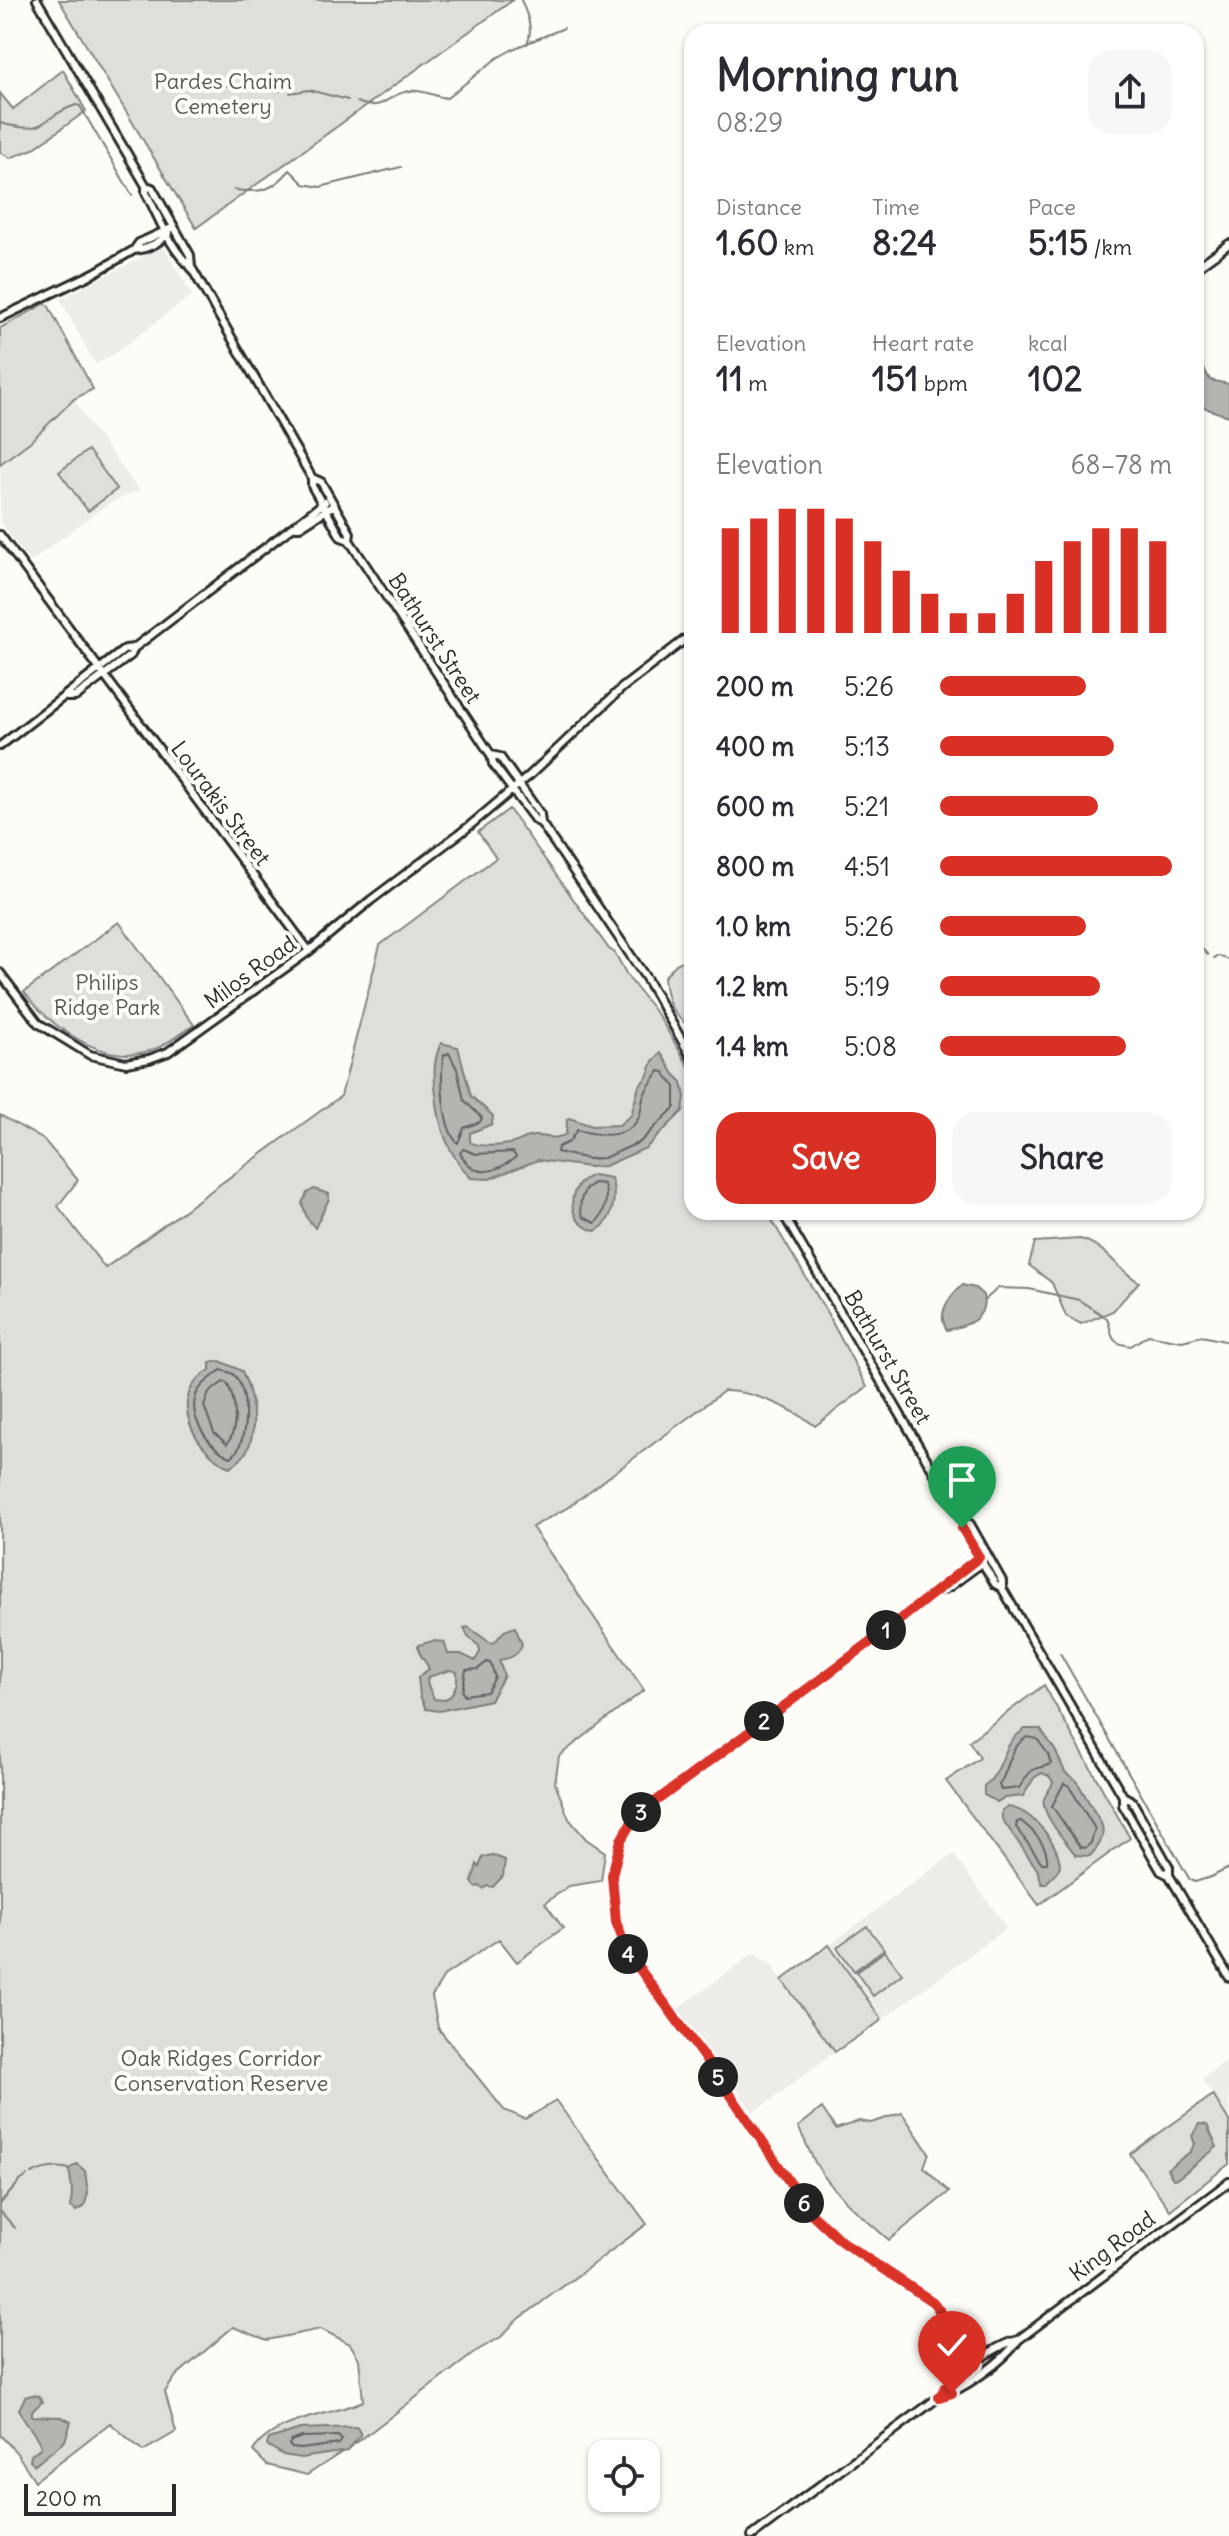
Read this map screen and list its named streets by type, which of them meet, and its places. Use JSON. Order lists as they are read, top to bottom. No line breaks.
{"streets":{"street":["Bathurst Street","Lourakis Street","Milos Road","King Road"]},"crossings":[["Bathurst Street","Milos Road"],["Lourakis Street","Milos Road"]],"parks":["Pardes Chaim Cemetery","Philips Ridge Park","Oak Ridges Corridor Conservation Reserve"],"scale_bar":"200 m","page":{"heading":["Morning run","08:29"],"stats":[["Distance","1.60 km"],["Time","8:24"],["Pace","5:15 /km"],["Elevation","11 m"],["Heart rate","151 bpm"],["kcal","102"]],"chart":["Elevation","68–78 m"],"list":[{"name":"200 m","note":"5:26"},{"name":"400 m","note":"5:13"},{"name":"600 m","note":"5:21"},{"name":"800 m","note":"4:51"},{"name":"1.0 km","note":"5:26"},{"name":"1.2 km","note":"5:19"},{"name":"1.4 km","note":"5:08"}],"buttons":["Save","Share"],"pins":["1","2","3","4","5","6"],"scale":"200 m"}}
